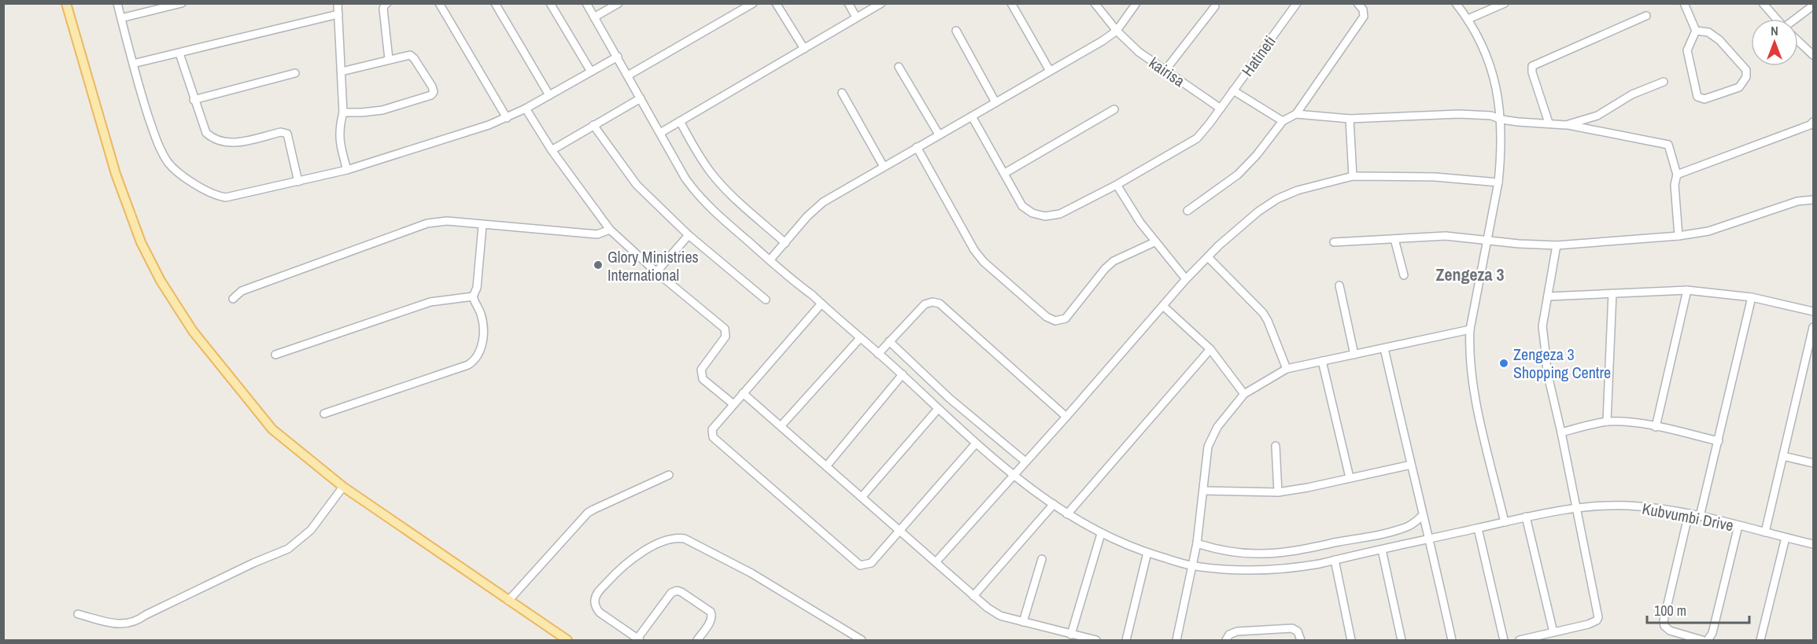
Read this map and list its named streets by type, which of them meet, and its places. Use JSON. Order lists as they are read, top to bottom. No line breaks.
{"streets":{"street":["Hatineti","kairisa","Kubvumbi Drive"]},"crossings":[["Hatineti","kairisa"]],"districts":["Zengeza 3"],"places":["Glory Ministries International","Zengeza 3 Shopping Centre"],"scale_bar":"100 m","north":"top"}
